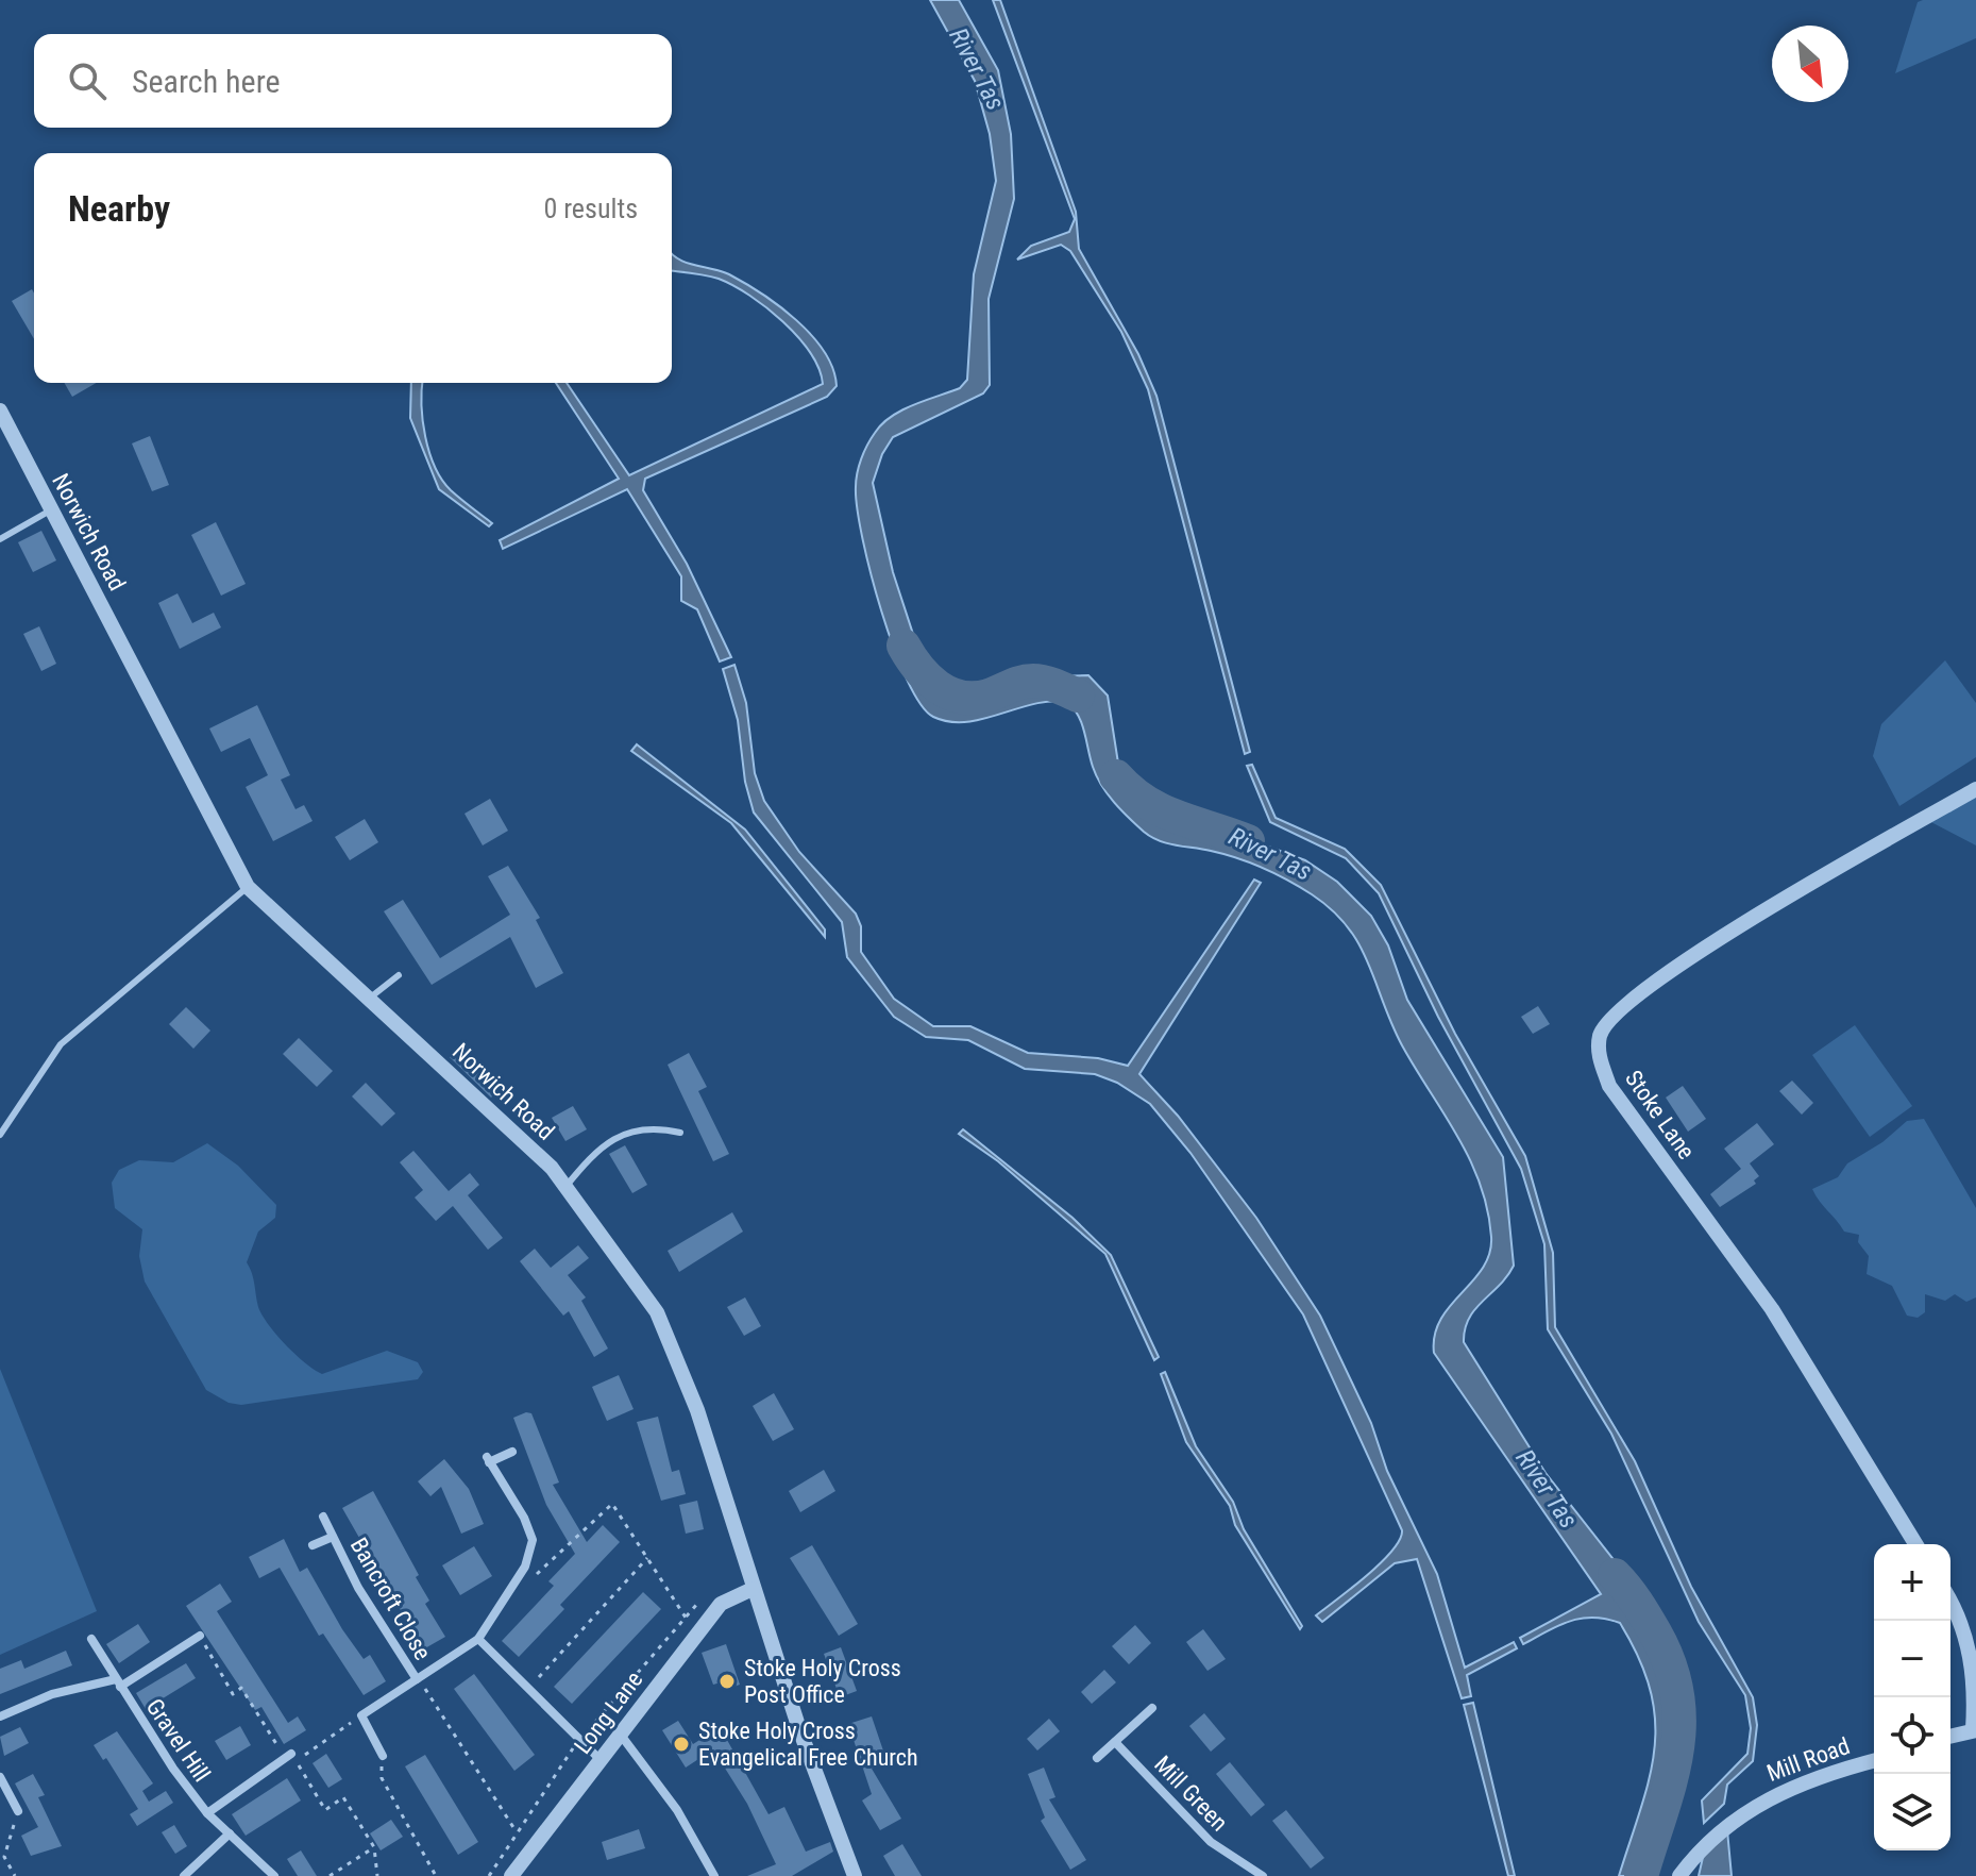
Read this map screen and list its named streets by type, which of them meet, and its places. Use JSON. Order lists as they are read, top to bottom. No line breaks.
{"streets":{"street":["Norwich Road","Stoke Lane","Bancroft Close","Long Lane","Gravel Hill","Mill Road","Mill Green"]},"crossings":[["Norwich Road","Long Lane"]],"water":["River Tas"],"places":["Stoke Holy Cross Post Office","Stoke Holy Cross Evangelical Free Church"],"north":"bottom right","page":{"search":"Search here","heading":["Nearby","0 results"],"map_buttons":["+","−"]}}
